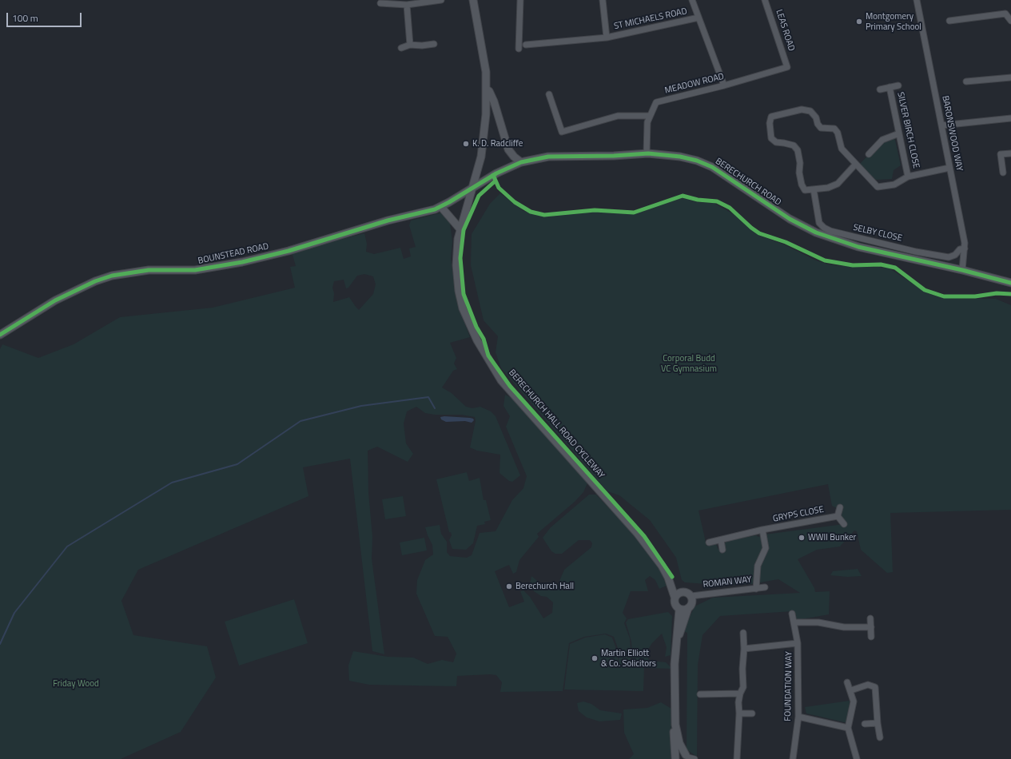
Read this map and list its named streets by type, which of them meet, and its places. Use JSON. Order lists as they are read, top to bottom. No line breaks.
{"streets":{"street":["ST MICHAELS ROAD","LEAS ROAD","MEADOW ROAD","SILVER BIRCH CLOSE","BARONSWOOD WAY","BERECHURCH ROAD","SELBY CLOSE","BOUNSTEAD ROAD","GRYPS CLOSE","ROMAN WAY","FOUNDATION WAY"],"cycle path":["BERECHURCH HALL ROAD CYCLEWAY"]},"crossings":[["LEAS ROAD","MEADOW ROAD"],["MEADOW ROAD","BERECHURCH ROAD"],["BARONSWOOD WAY","BERECHURCH ROAD"],["BARONSWOOD WAY","SELBY CLOSE"],["BERECHURCH ROAD","BOUNSTEAD ROAD"],["GRYPS CLOSE","ROMAN WAY"]],"parks":["Corporal Budd VC Gymnasium","Friday Wood"],"places":["Montgomery Primary School","K. D. Radcliffe","WWII Bunker","Berechurch Hall","Martin Elliott & Co. Solicitors"],"scale_bar":"100 m"}
